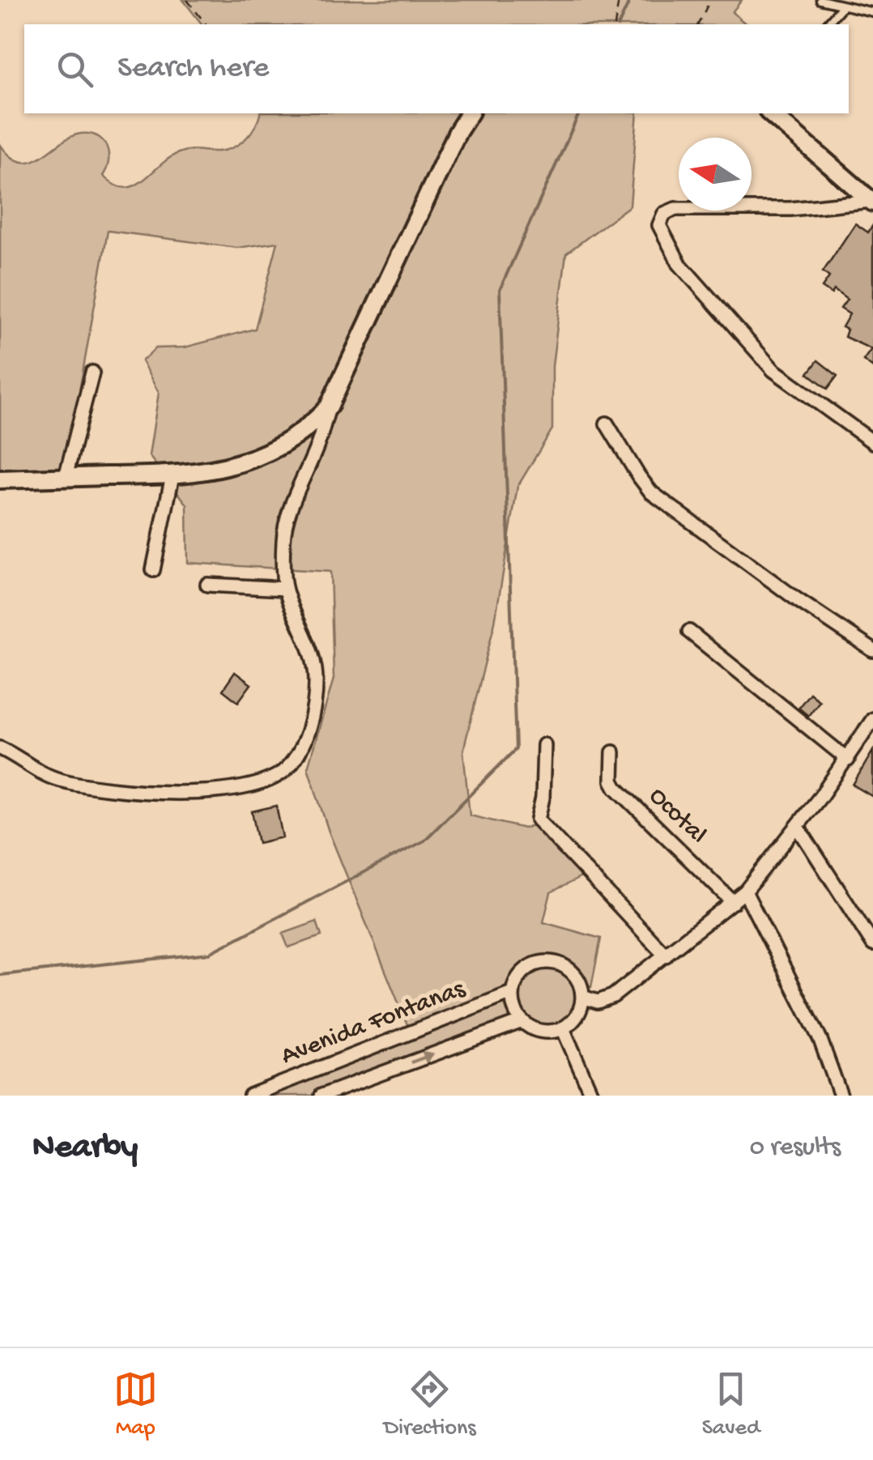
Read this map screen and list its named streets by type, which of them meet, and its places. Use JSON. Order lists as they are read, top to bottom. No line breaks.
{"streets":{"street":["Ocotal","Avenida Fontanas"]},"north":"left","page":{"search":"Search here","heading":["Nearby","0 results"],"nav":["Map","Directions","Saved"]}}
